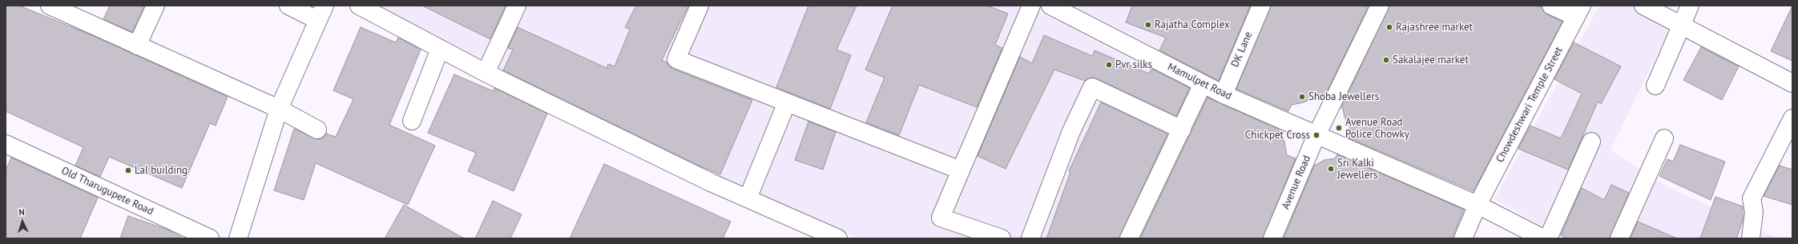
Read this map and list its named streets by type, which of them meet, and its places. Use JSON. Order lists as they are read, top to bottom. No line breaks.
{"streets":{"street":["DK Lane","Mamulpet Road","Chowdeshwari Temple Street","Avenue Road","Old Tharugupete Road"]},"crossings":[["DK Lane","Mamulpet Road"],["Mamulpet Road","Chowdeshwari Temple Street"],["Mamulpet Road","Avenue Road"]],"places":["Rajatha Complex","Rajashree market","Sakalajee market","Pvr silks","Shoba Jewellers","Avenue Road Police Chowky","Chickpet Cross","Sri Kalki Jewellers","Lal building"],"north":"top"}
